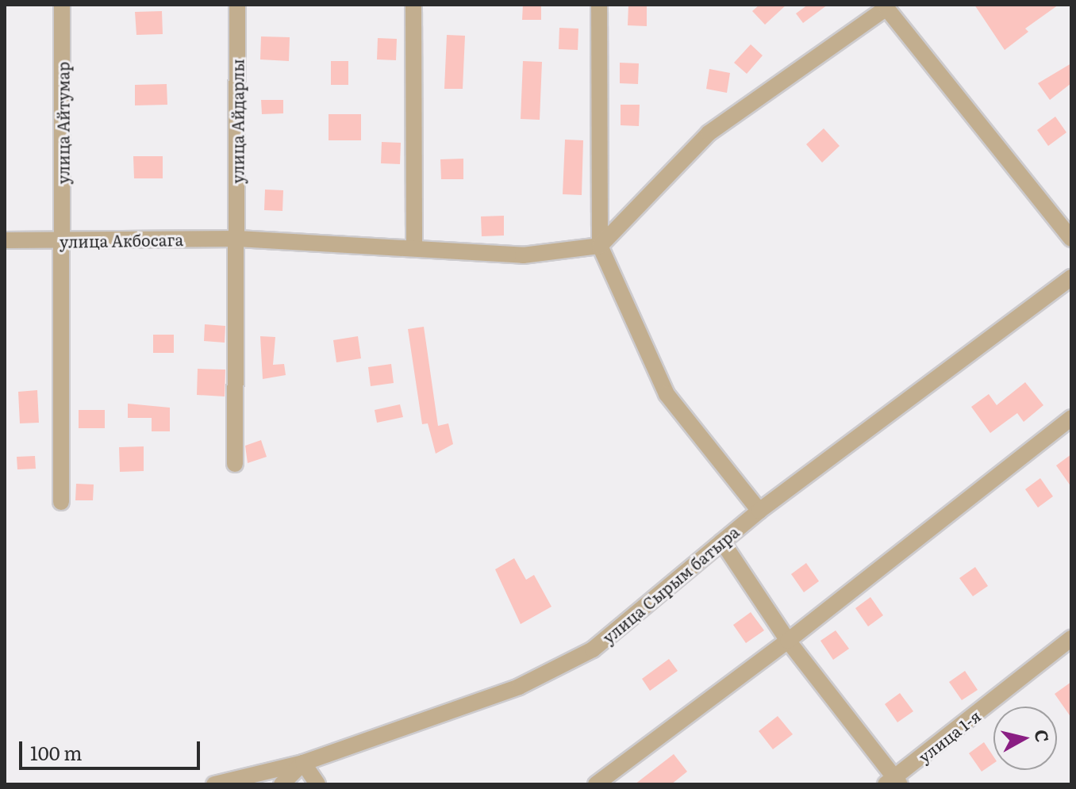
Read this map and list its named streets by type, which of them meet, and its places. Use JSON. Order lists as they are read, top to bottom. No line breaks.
{"streets":{"street":["улица Айдарлы","улица Айтумар","улица Акбосага","улица Сырым батыра","улица 1-я"]},"crossings":[["улица Айдарлы","улица Акбосага"],["улица Айтумар","улица Акбосага"]],"scale_bar":"100 m","north":"right"}
